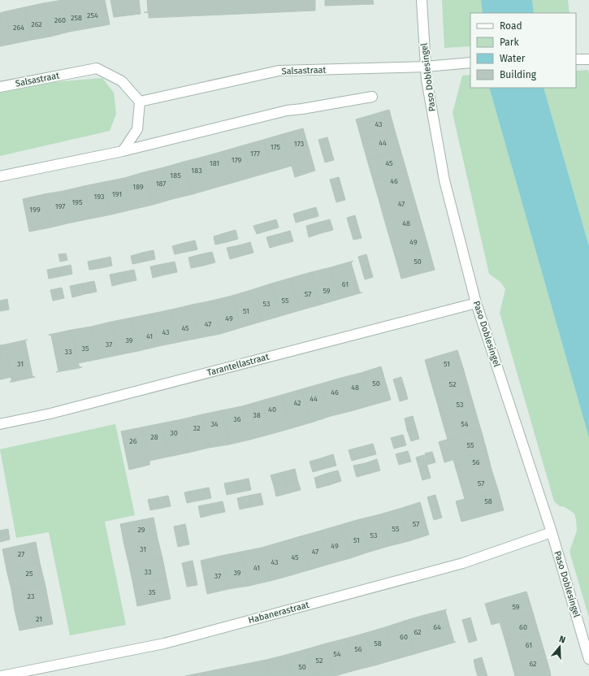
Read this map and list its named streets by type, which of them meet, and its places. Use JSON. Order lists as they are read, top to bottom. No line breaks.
{"streets":{"street":["Salsastraat","Paso Doblesingel","Tarantellastraat","Habanerastraat"]},"crossings":[["Salsastraat","Paso Doblesingel"],["Paso Doblesingel","Tarantellastraat"],["Paso Doblesingel","Habanerastraat"]],"house_numbers":["254","258","260","262","264","43","44","173","175","177","179","181","45","183","185","46","187","189","191","193","195","47","197","199","48","49","50","61","59","57","55","53","51","49","47","45","43","41","39","37","35","33","31","51","50","52","48","46","44","42","53","40","38","36","34","54","32","30","28","26","55","56","57","58","57","55","29","53","51","49","31","47","27","45","43","41","33","39","25","37","35","23","59","21","64","60","62","60","58","61","56","54","52","62","50"],"legend":["Road","Park","Water","Building"],"north":"top"}
